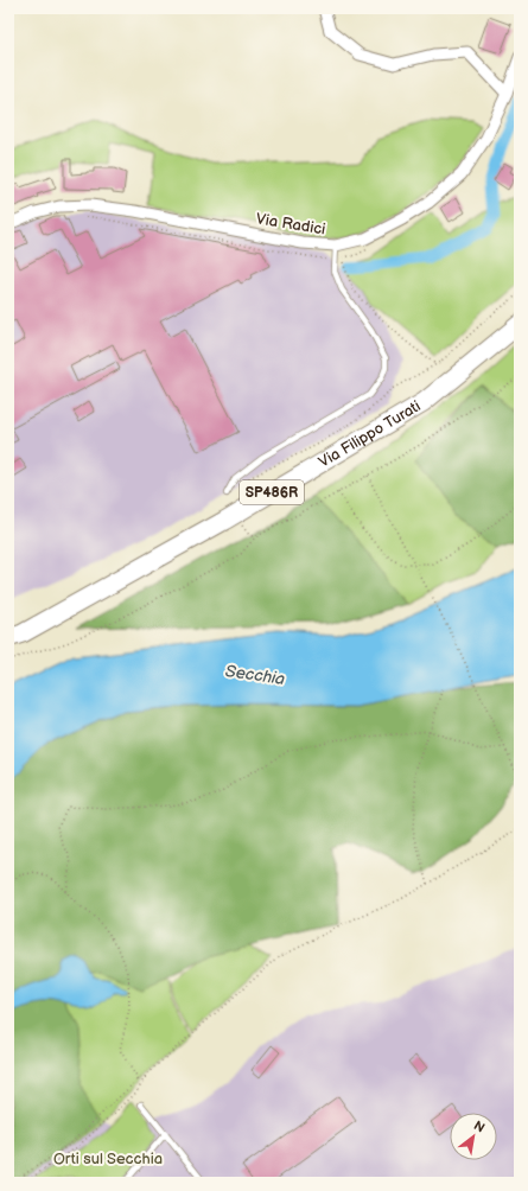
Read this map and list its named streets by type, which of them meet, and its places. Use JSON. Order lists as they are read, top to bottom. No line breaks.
{"streets":{"main road":["Via Filippo Turati","SP486R"],"street":["Via Radici"]},"water":["Secchia"],"parks":["Orti sul Secchia"],"north":"top right"}
